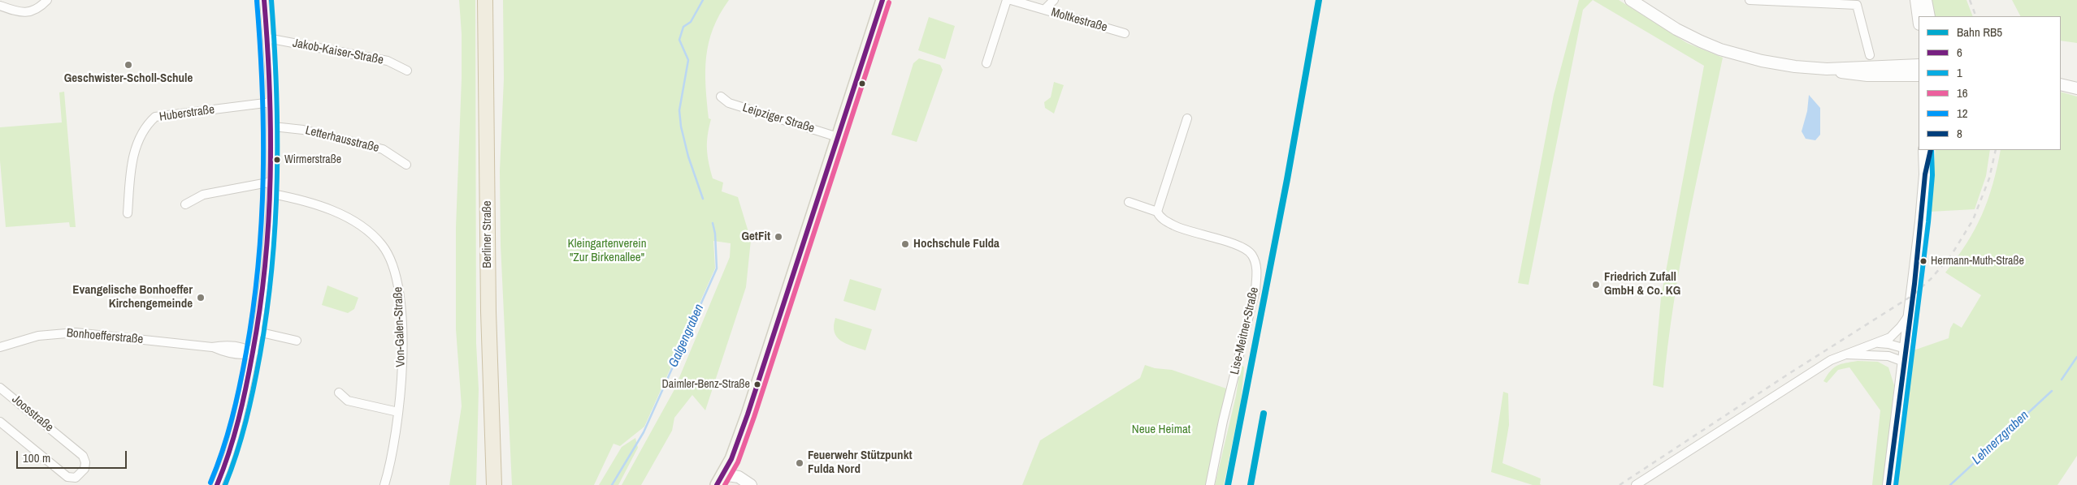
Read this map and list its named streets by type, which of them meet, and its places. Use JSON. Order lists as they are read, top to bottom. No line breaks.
{"streets":{"highway":["Berliner Straße"],"street":["Moltkestraße","Jakob-Kaiser-Straße","Huberstraße","Leipziger Straße","Letterhausstraße","Von-Galen-Straße","Lise-Meitner-Straße","Bonhoefferstraße","Joosstraße"]},"water":["Galgengraben","Lehnerzgraben"],"parks":["Kleingartenverein \"Zur Birkenallee\"","Neue Heimat"],"places":["Geschwister-Scholl-Schule","Wirmerstraße","GetFit","Hochschule Fulda","Hermann-Muth-Straße","Friedrich Zufall GmbH & Co. KG","Evangelische Bonhoeffer Kirchengemeinde","Daimler-Benz-Straße","Feuerwehr Stützpunkt Fulda Nord"],"lines":["rail line RB5","transit line 6","transit line 1","transit line 12","transit line 16","transit line 8"],"legend":["Bahn RB5","6","1","16","12","8"],"scale_bar":"100 m"}
